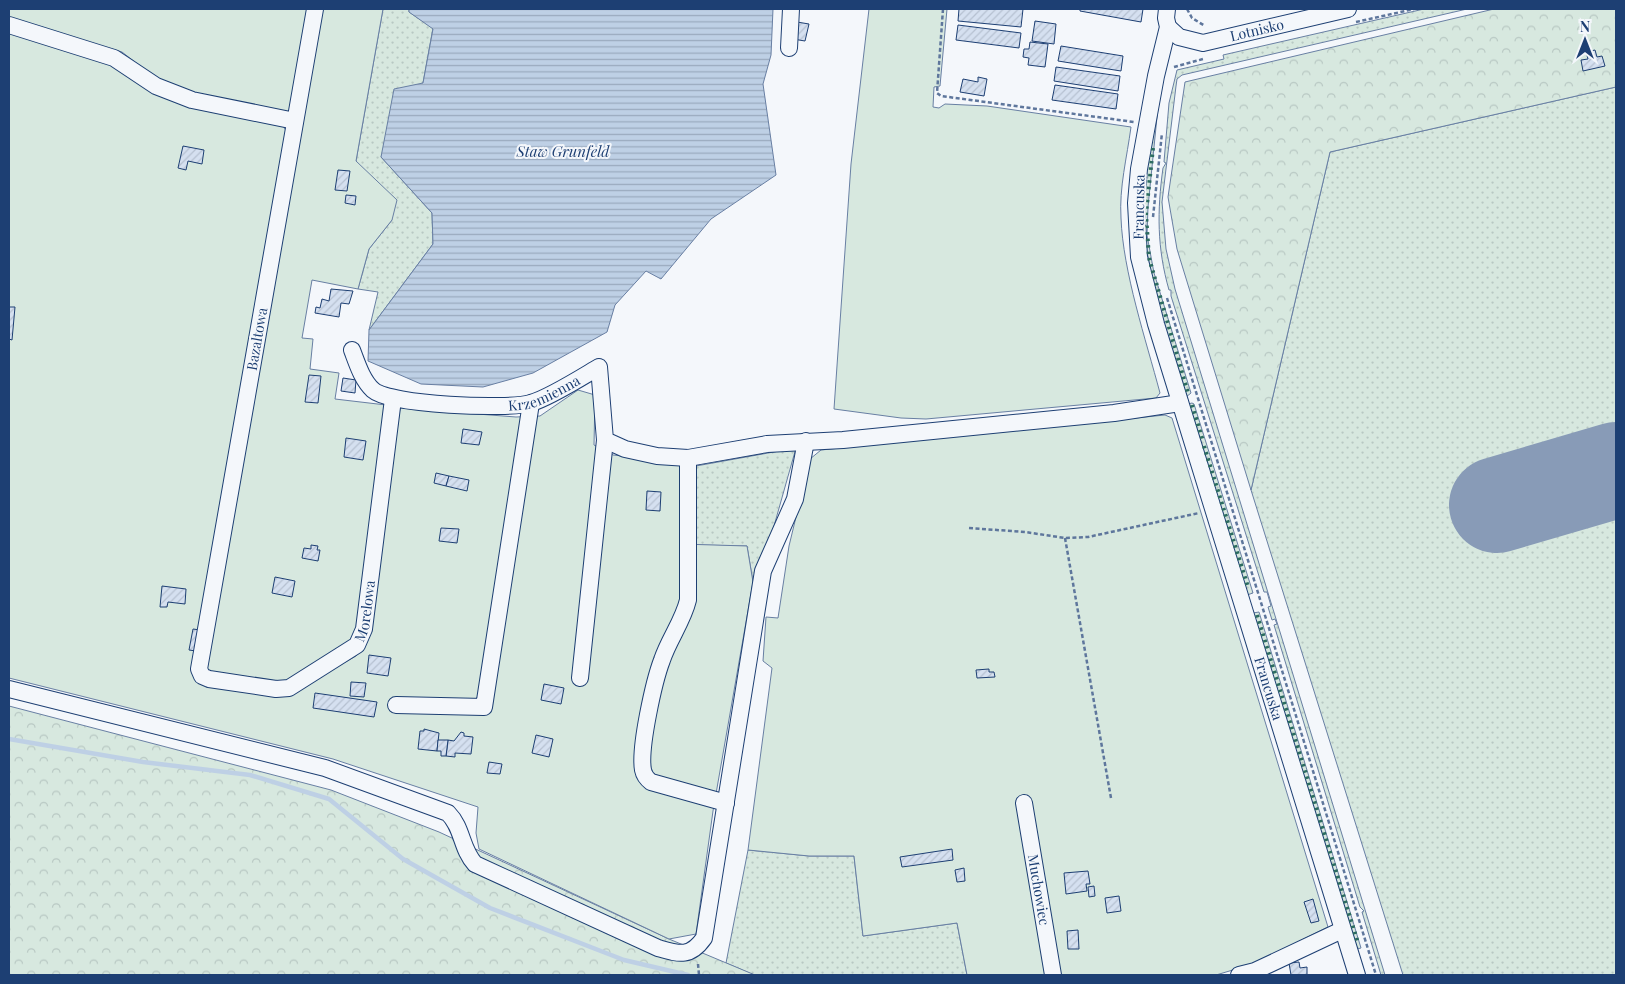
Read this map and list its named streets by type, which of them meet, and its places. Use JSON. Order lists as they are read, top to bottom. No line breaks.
{"streets":{"street":["Lotnisko","Francuska","Bazaltowa","Krzemienna","Morelowa","Muchowiec"]},"crossings":[["Lotnisko","Francuska"],["Bazaltowa","Morelowa"],["Krzemienna","Morelowa"]],"water":["Staw Grunfeld"],"north":"top"}
